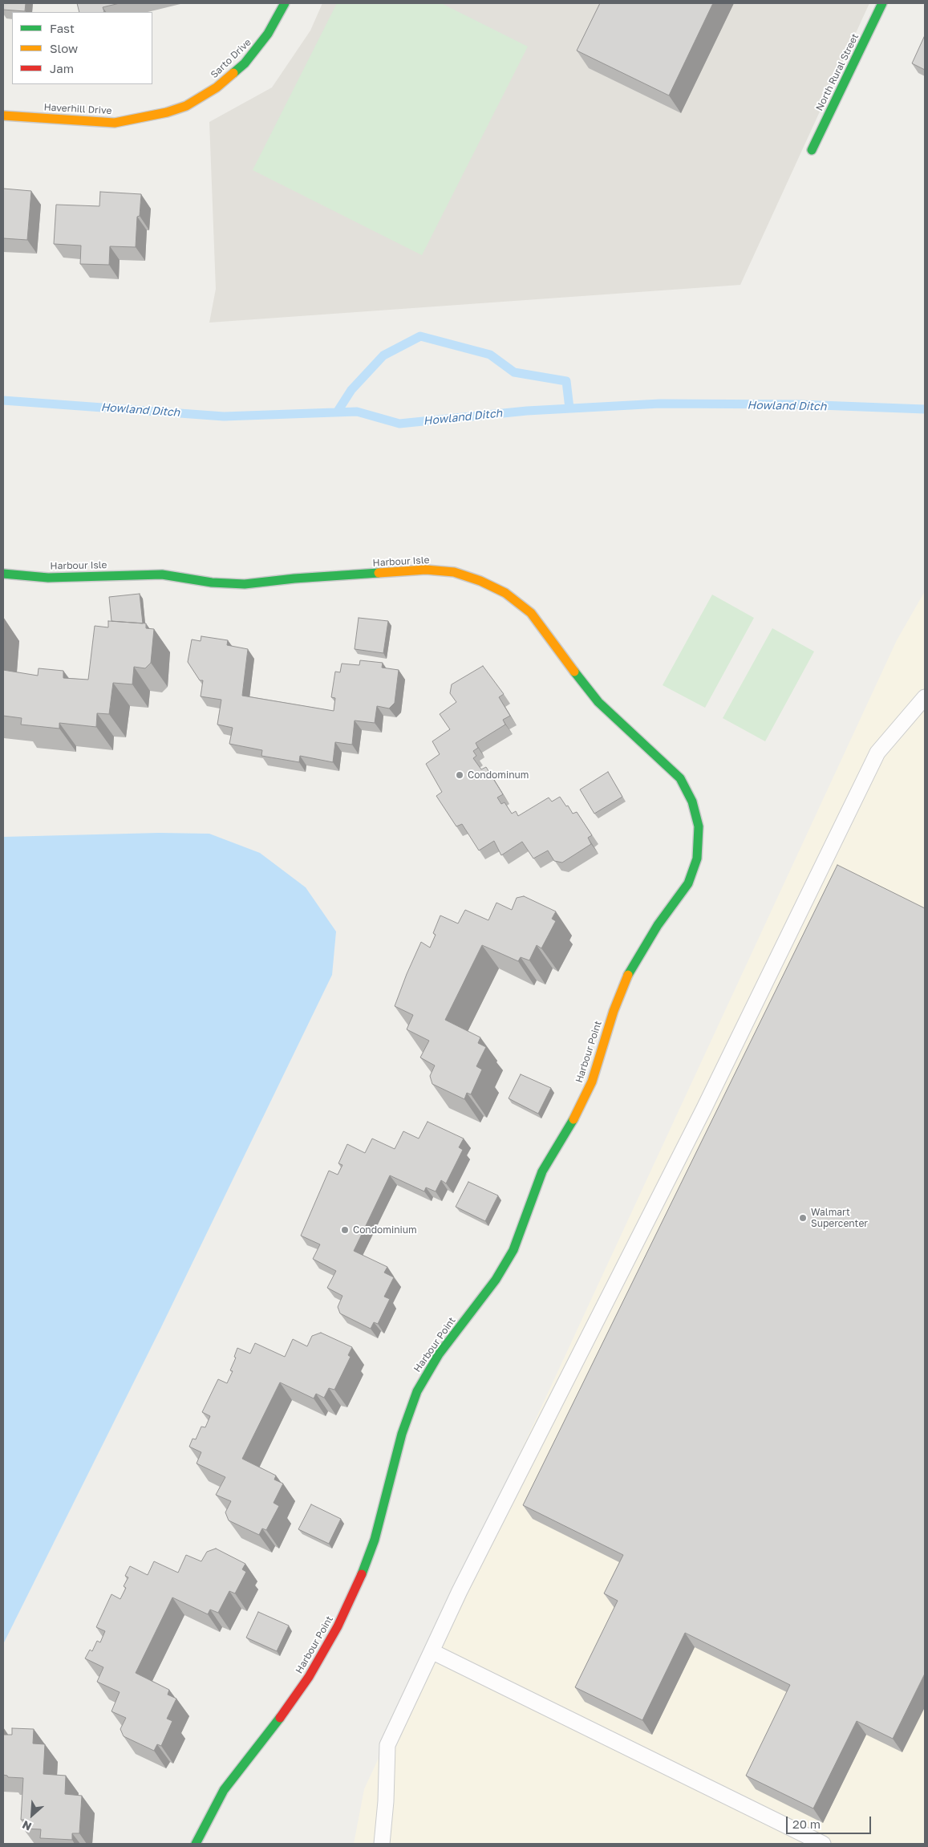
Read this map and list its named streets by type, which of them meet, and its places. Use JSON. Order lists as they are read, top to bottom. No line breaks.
{"streets":{"street":["Sarto Drive","North Rural Street","Haverhill Drive","Harbour Isle","Harbour Point"]},"crossings":[["Sarto Drive","Haverhill Drive"],["Harbour Isle","Harbour Point"]],"water":["Howland Ditch"],"places":["Condominum","Walmart Supercenter","Condominium"],"legend":["Fast","Slow","Jam"],"scale_bar":"20 m","north":"bottom left"}
